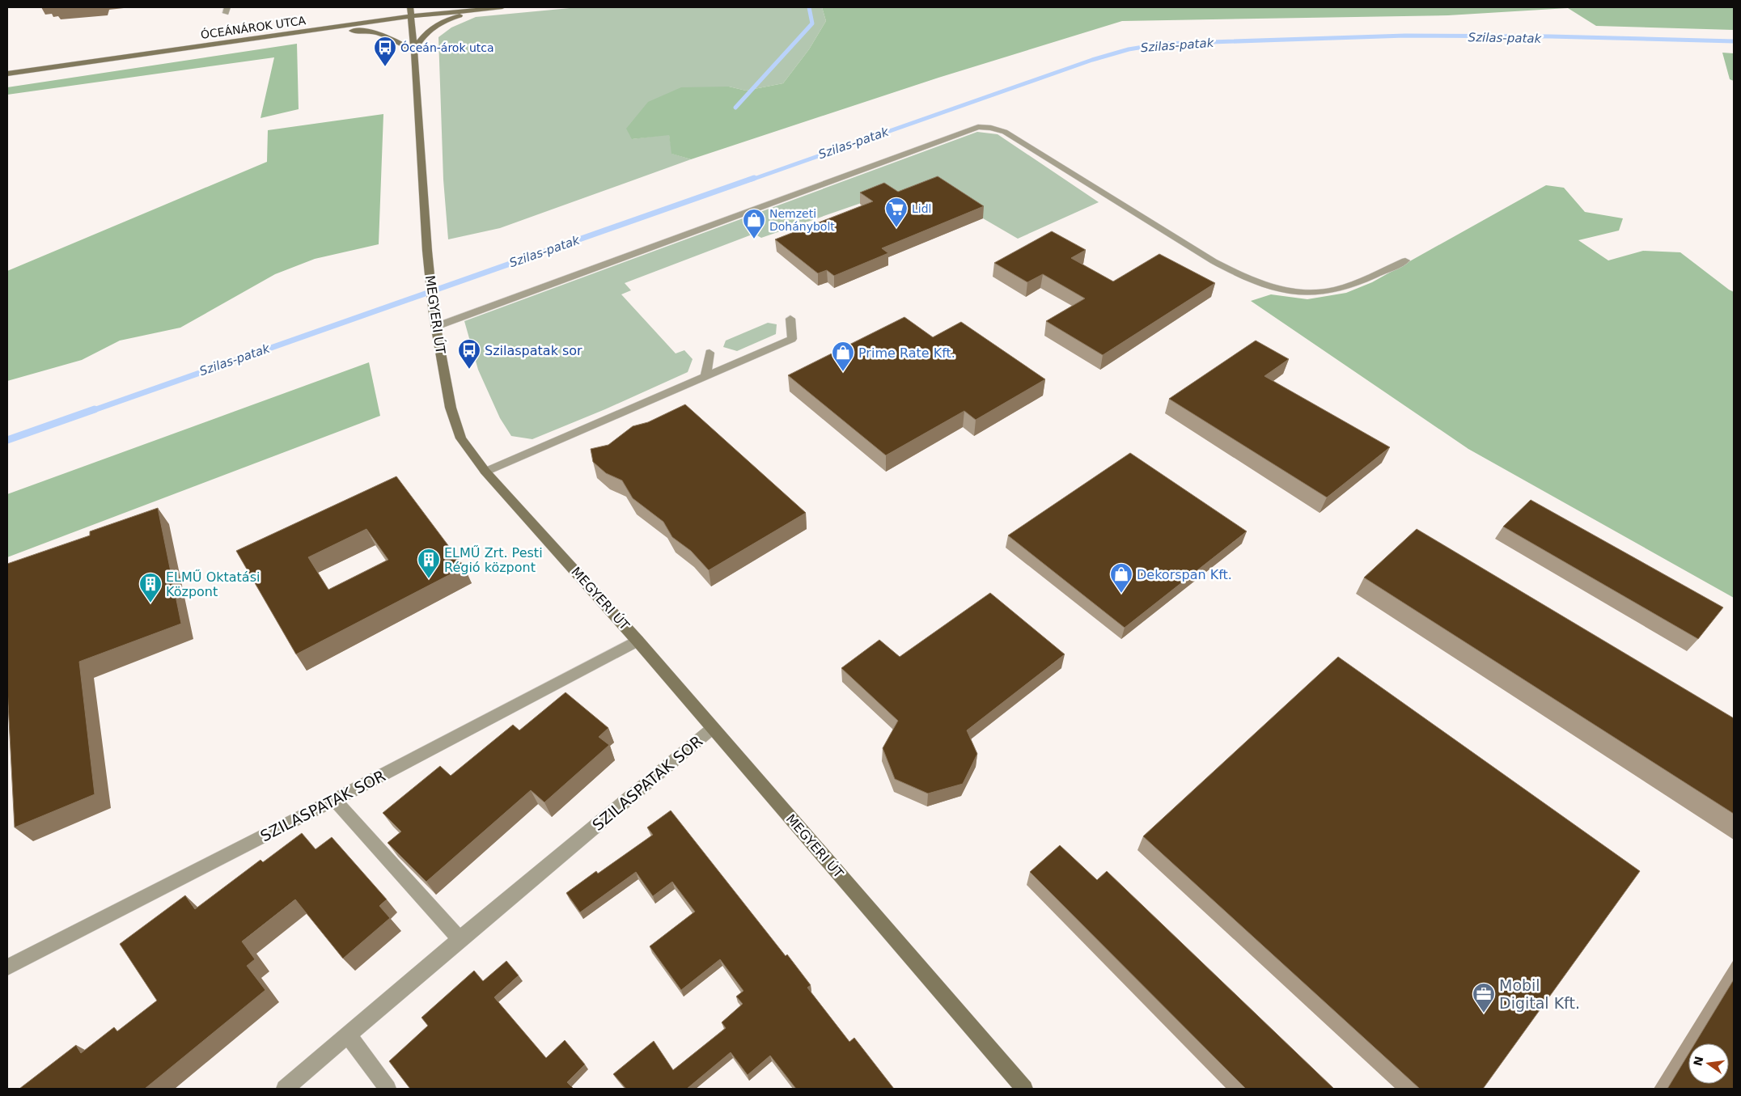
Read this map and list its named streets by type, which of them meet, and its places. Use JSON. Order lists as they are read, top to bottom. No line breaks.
{"streets":{"main road":["ÓCEÁNÁROK UTCA","MEGYERI ÚT"],"street":["SZILASPATAK SOR"]},"crossings":[["ÓCEÁNÁROK UTCA","MEGYERI ÚT"],["MEGYERI ÚT","SZILASPATAK SOR"]],"water":["Szilas-patak"],"places":{"bus stop":["Óceán-árok utca","Szilaspatak sor"],"supermarket":["Lidl"],"shop":["Nemzeti Dohánybolt","Prime Rate Kft.","Dekorspan Kft."],"building":["ELMŰ Zrt. Pesti Régió központ","ELMŰ Oktatási Központ"],"office":["Mobil Digital Kft."]},"north":"left"}
